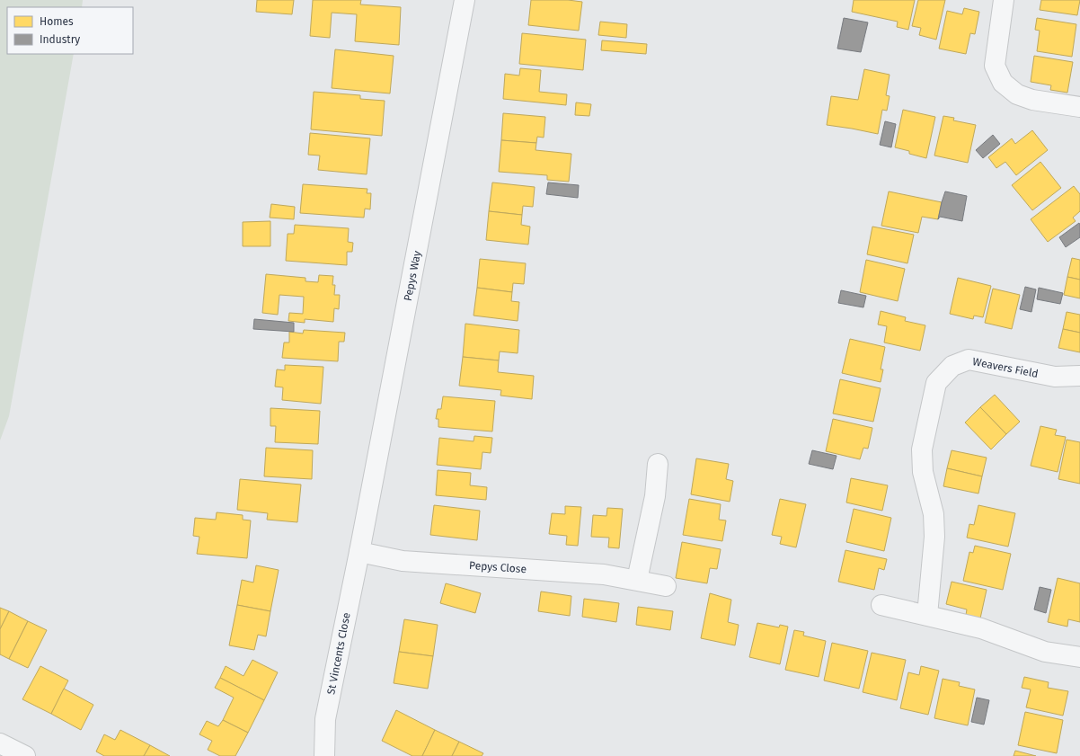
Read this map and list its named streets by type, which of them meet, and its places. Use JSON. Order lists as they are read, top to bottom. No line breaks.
{"streets":{"street":["Pepys Way","Weavers Field","Pepys Close","St Vincents Close"]},"crossings":[["Pepys Way","Pepys Close"],["Pepys Way","St Vincents Close"],["Pepys Close","St Vincents Close"]],"legend":["Homes","Industry"]}
